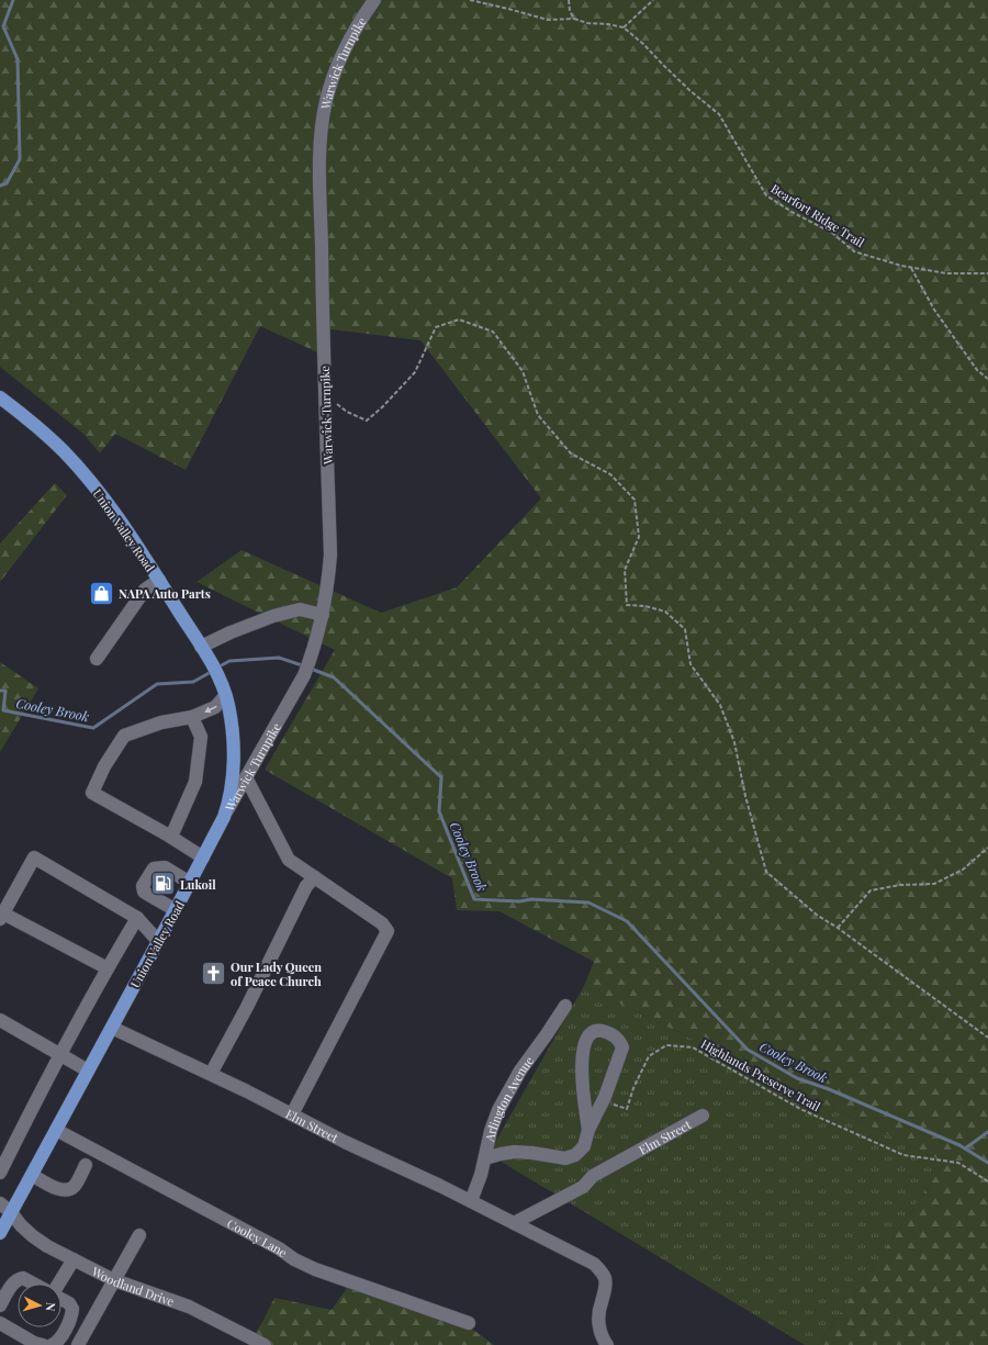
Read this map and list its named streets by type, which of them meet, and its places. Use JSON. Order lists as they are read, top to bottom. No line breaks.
{"streets":{"main road":["Union Valley Road"],"street":["Warwick Turnpike","Arlington Avenue","Elm Street","Cooley Lane","Woodland Drive"],"path":["Bearfort Ridge Trail","Highlands Preserve Trail"]},"crossings":[["Warwick Turnpike","Union Valley Road"],["Union Valley Road","Elm Street"],["Union Valley Road","Cooley Lane"],["Union Valley Road","Woodland Drive"],["Arlington Avenue","Elm Street"]],"water":["Cooley Brook"],"places":{"shop":["NAPA Auto Parts"],"fuel station":["Lukoil"],"church":["Our Lady Queen of Peace Church"]},"north":"right"}
